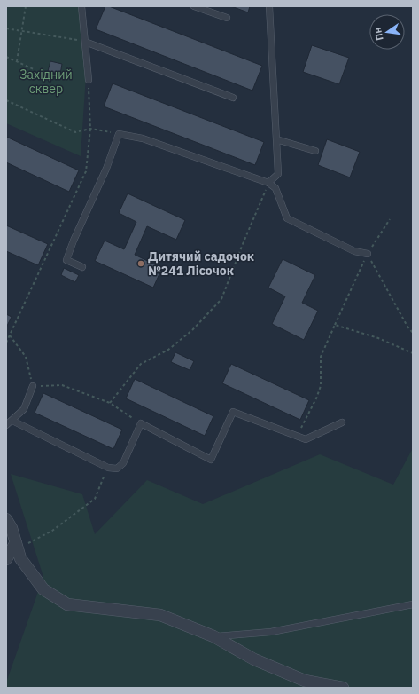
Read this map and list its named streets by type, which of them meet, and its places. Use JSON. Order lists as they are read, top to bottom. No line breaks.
{"parks":["Західний сквер"],"places":["Дитячий садочок №241 Лісочок"],"north":"left"}
